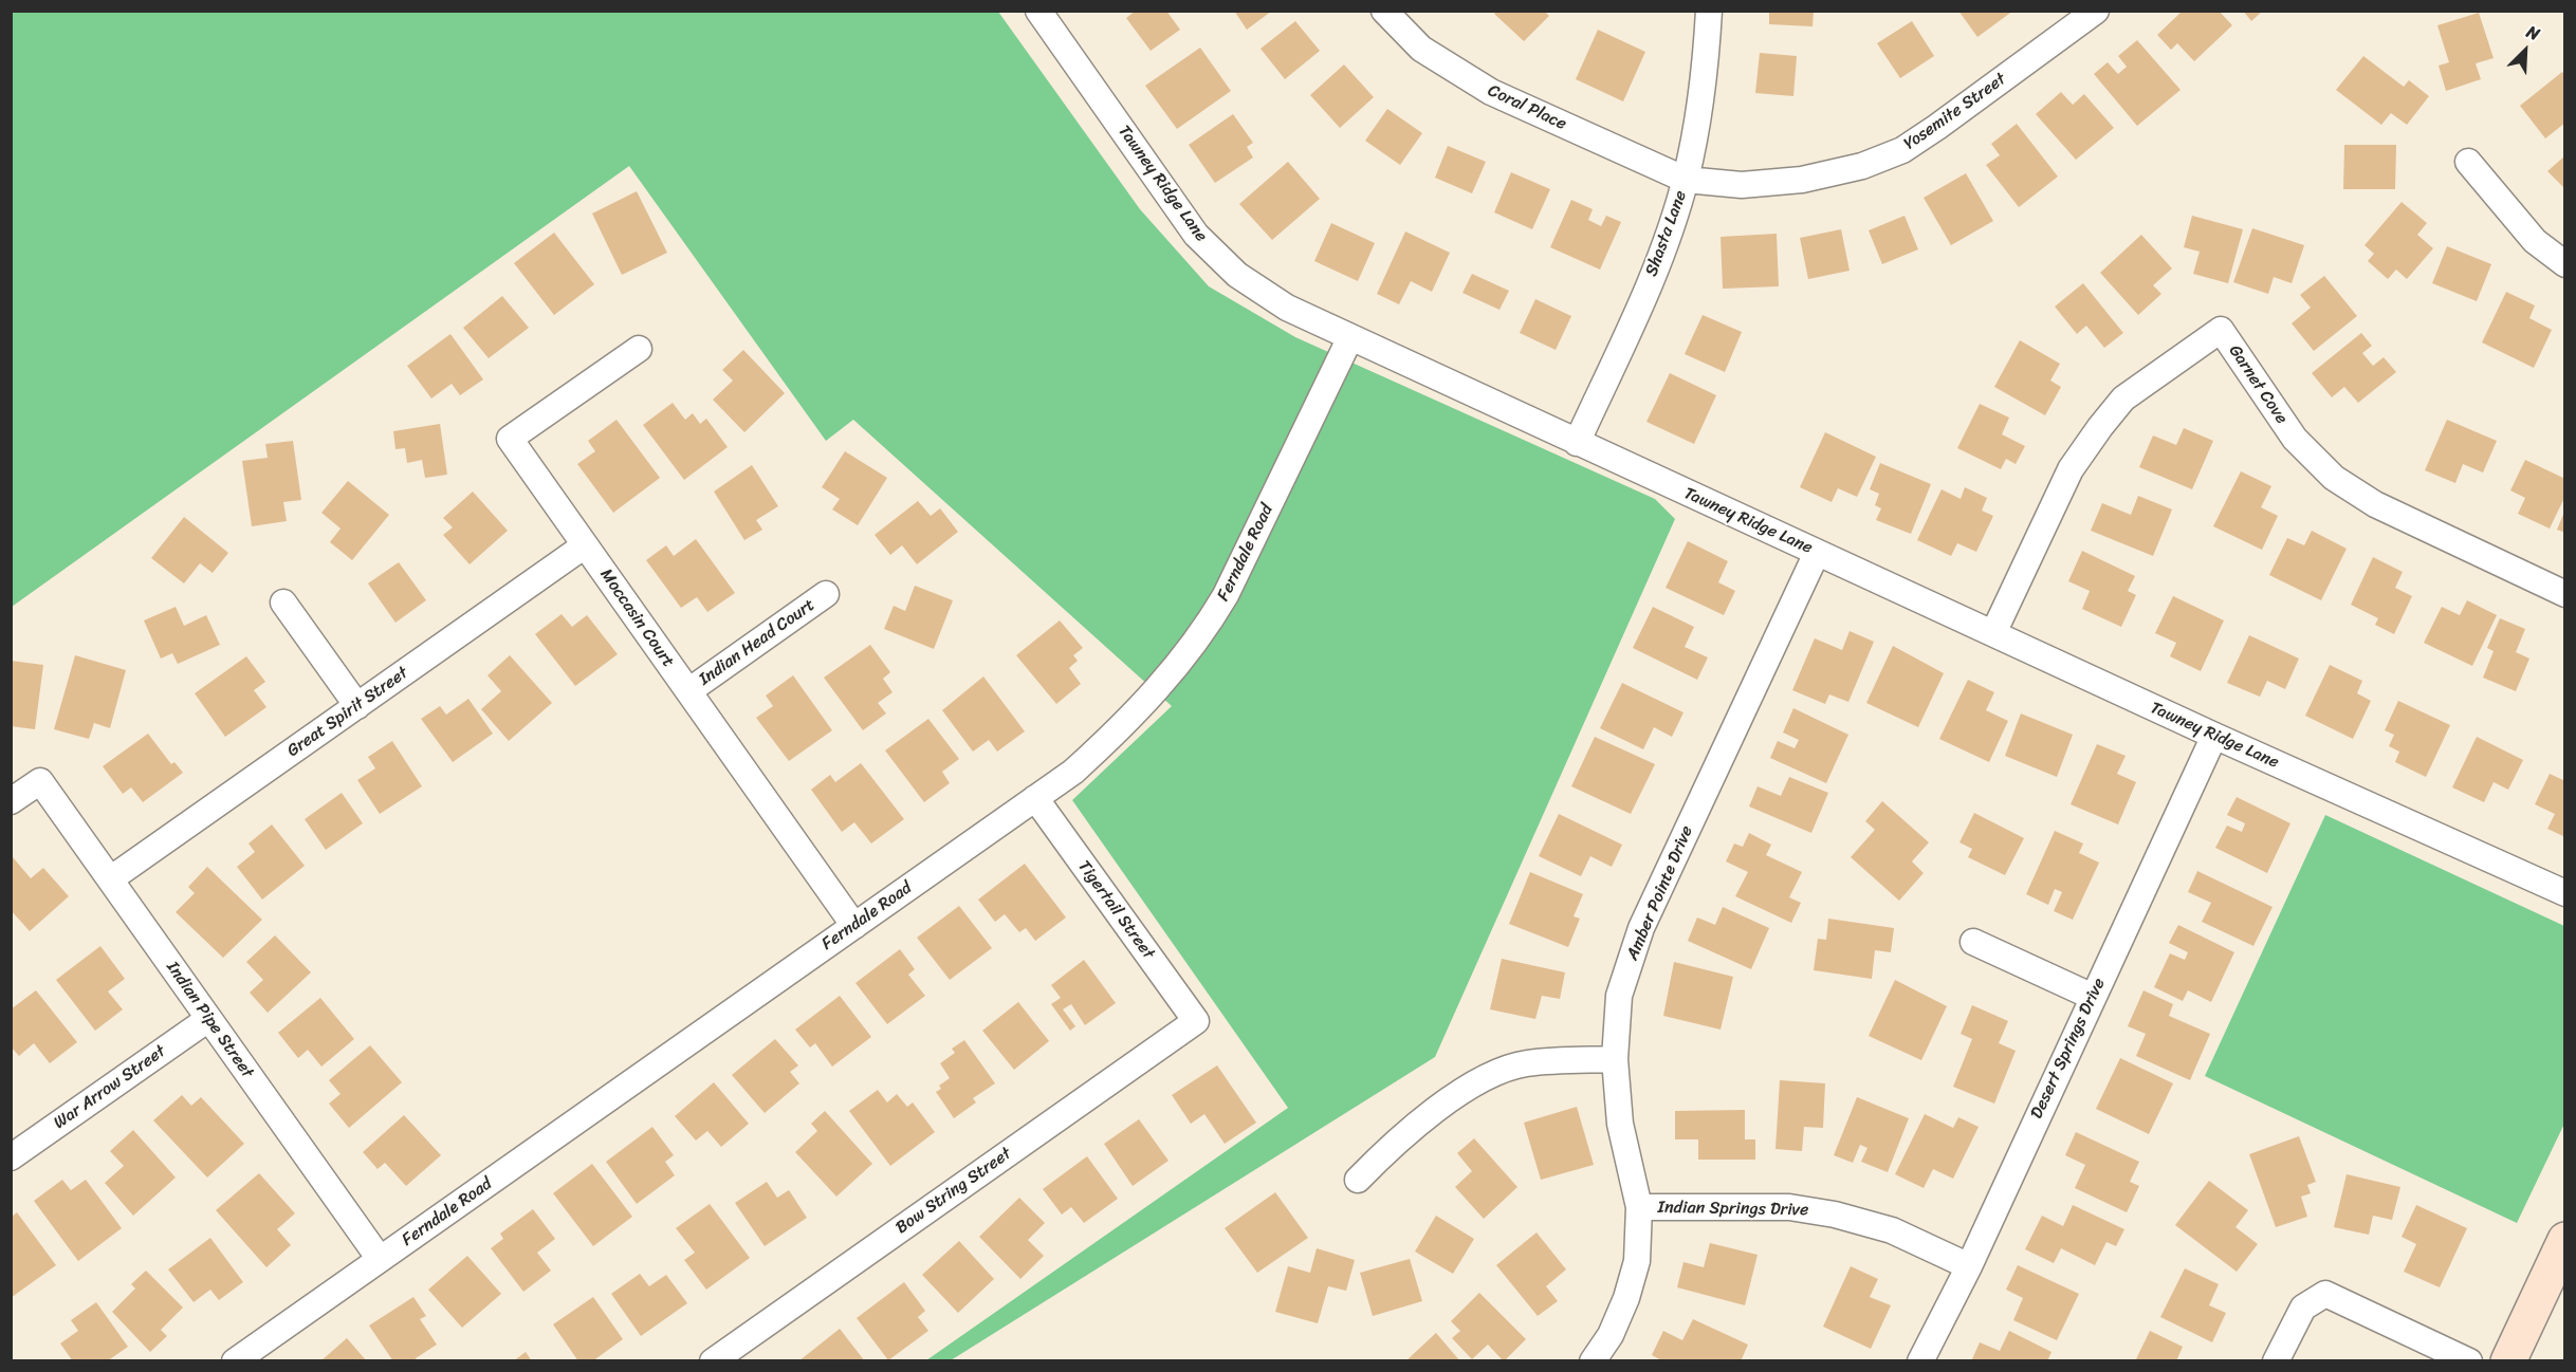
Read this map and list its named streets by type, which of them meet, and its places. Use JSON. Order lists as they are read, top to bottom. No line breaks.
{"streets":{"street":["Coral Place","Yosemite Street","Tawney Ridge Lane","Shasta Lane","Garnet Cove","Ferndale Road","Moccasin Court","Indian Head Court","Great Spirit Street","Amber Pointe Drive","Tigertail Street","Indian Pipe Street","Desert Springs Drive","War Arrow Street","Bow String Street","Indian Springs Drive"]},"crossings":[["Coral Place","Yosemite Street"],["Coral Place","Shasta Lane"],["Yosemite Street","Shasta Lane"],["Tawney Ridge Lane","Shasta Lane"],["Tawney Ridge Lane","Garnet Cove"],["Tawney Ridge Lane","Ferndale Road"],["Tawney Ridge Lane","Amber Pointe Drive"],["Tawney Ridge Lane","Desert Springs Drive"],["Ferndale Road","Moccasin Court"],["Ferndale Road","Tigertail Street"],["Ferndale Road","Indian Pipe Street"],["Moccasin Court","Indian Head Court"],["Moccasin Court","Great Spirit Street"],["Great Spirit Street","Indian Pipe Street"],["Amber Pointe Drive","Indian Springs Drive"],["Tigertail Street","Bow String Street"],["Indian Pipe Street","War Arrow Street"],["Desert Springs Drive","Indian Springs Drive"]],"north":"top right"}
